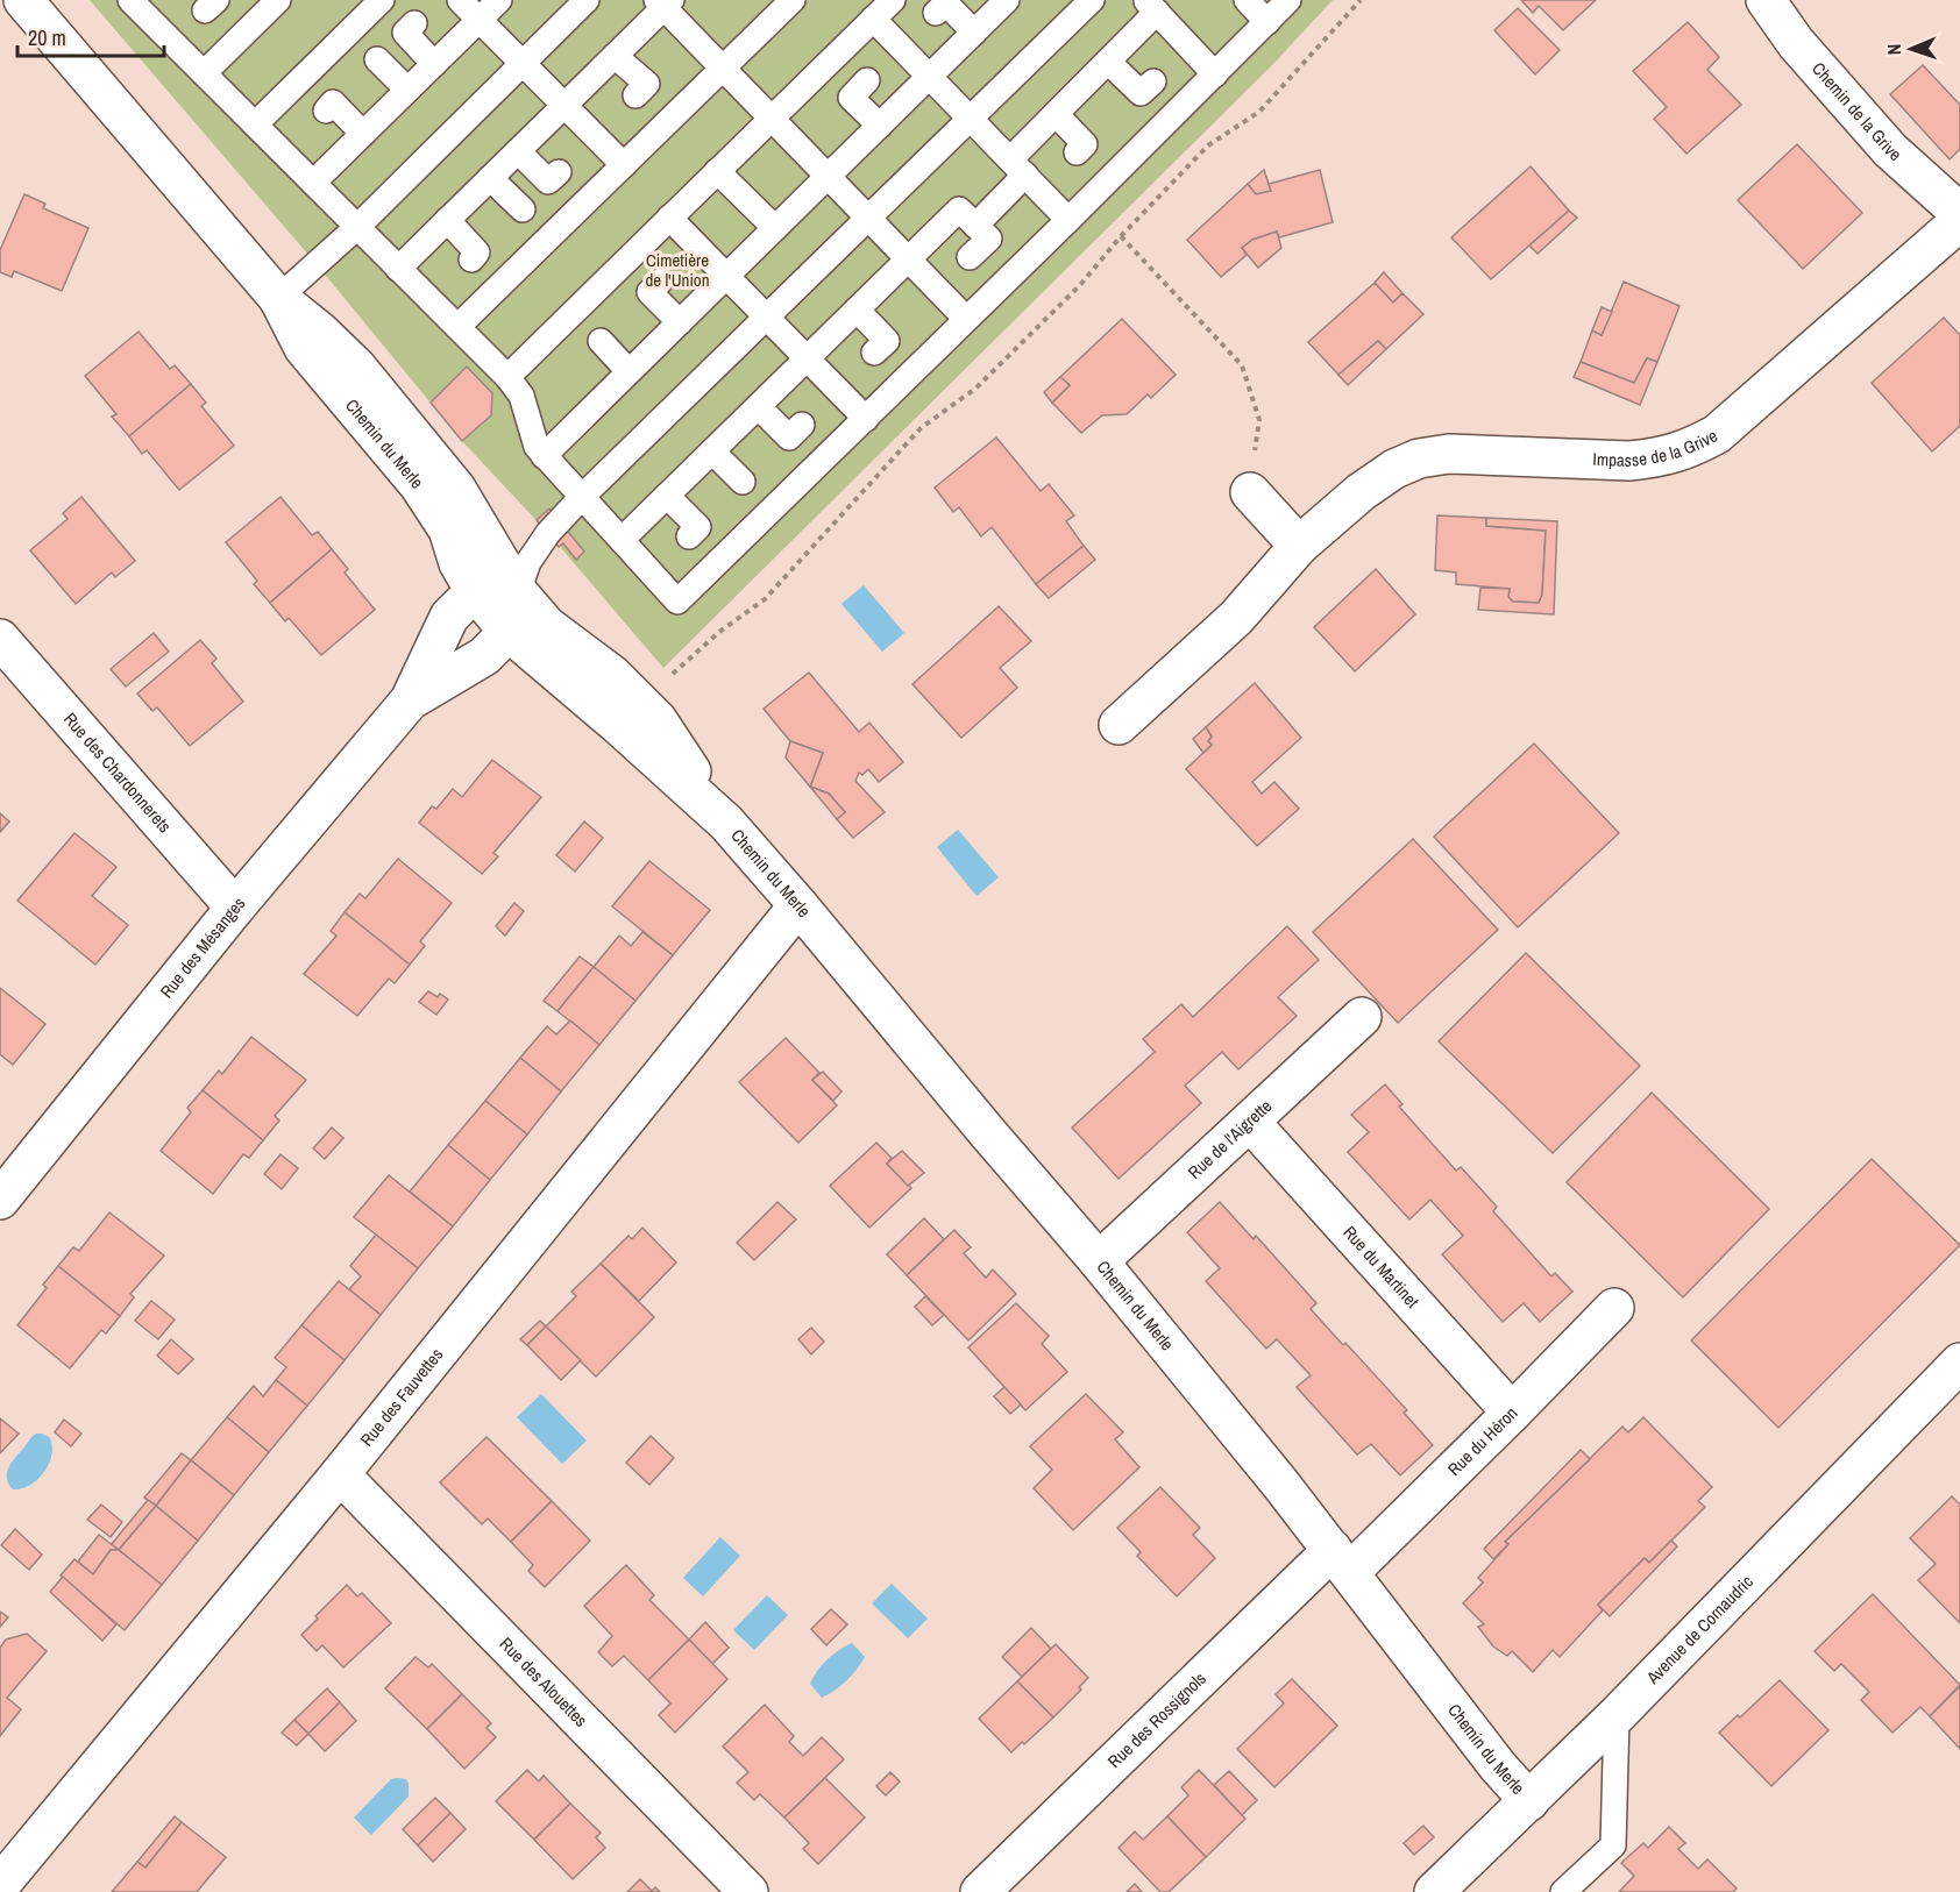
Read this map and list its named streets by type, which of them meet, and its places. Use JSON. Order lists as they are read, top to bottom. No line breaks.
{"streets":{"street":["Chemin de la Grive","Impasse de la Grive","Chemin du Merle","Rue des Chardonnerets","Rue des Mésanges","Rue de l'Aigrette","Rue du Martinet","Rue des Fauvettes","Rue du Héron","Avenue de Cornaudric","Rue des Alouettes","Rue des Rossignols"]},"crossings":[["Chemin du Merle","Rue des Mésanges"],["Chemin du Merle","Rue de l'Aigrette"],["Chemin du Merle","Rue des Fauvettes"],["Chemin du Merle","Rue du Héron"],["Chemin du Merle","Avenue de Cornaudric"],["Chemin du Merle","Rue des Rossignols"],["Rue des Chardonnerets","Rue des Mésanges"],["Rue de l'Aigrette","Rue du Martinet"],["Rue du Martinet","Rue du Héron"],["Rue des Fauvettes","Rue des Alouettes"],["Rue du Héron","Rue des Rossignols"]],"parks":["Cimetière de l'Union"],"scale_bar":"20 m","north":"left"}
